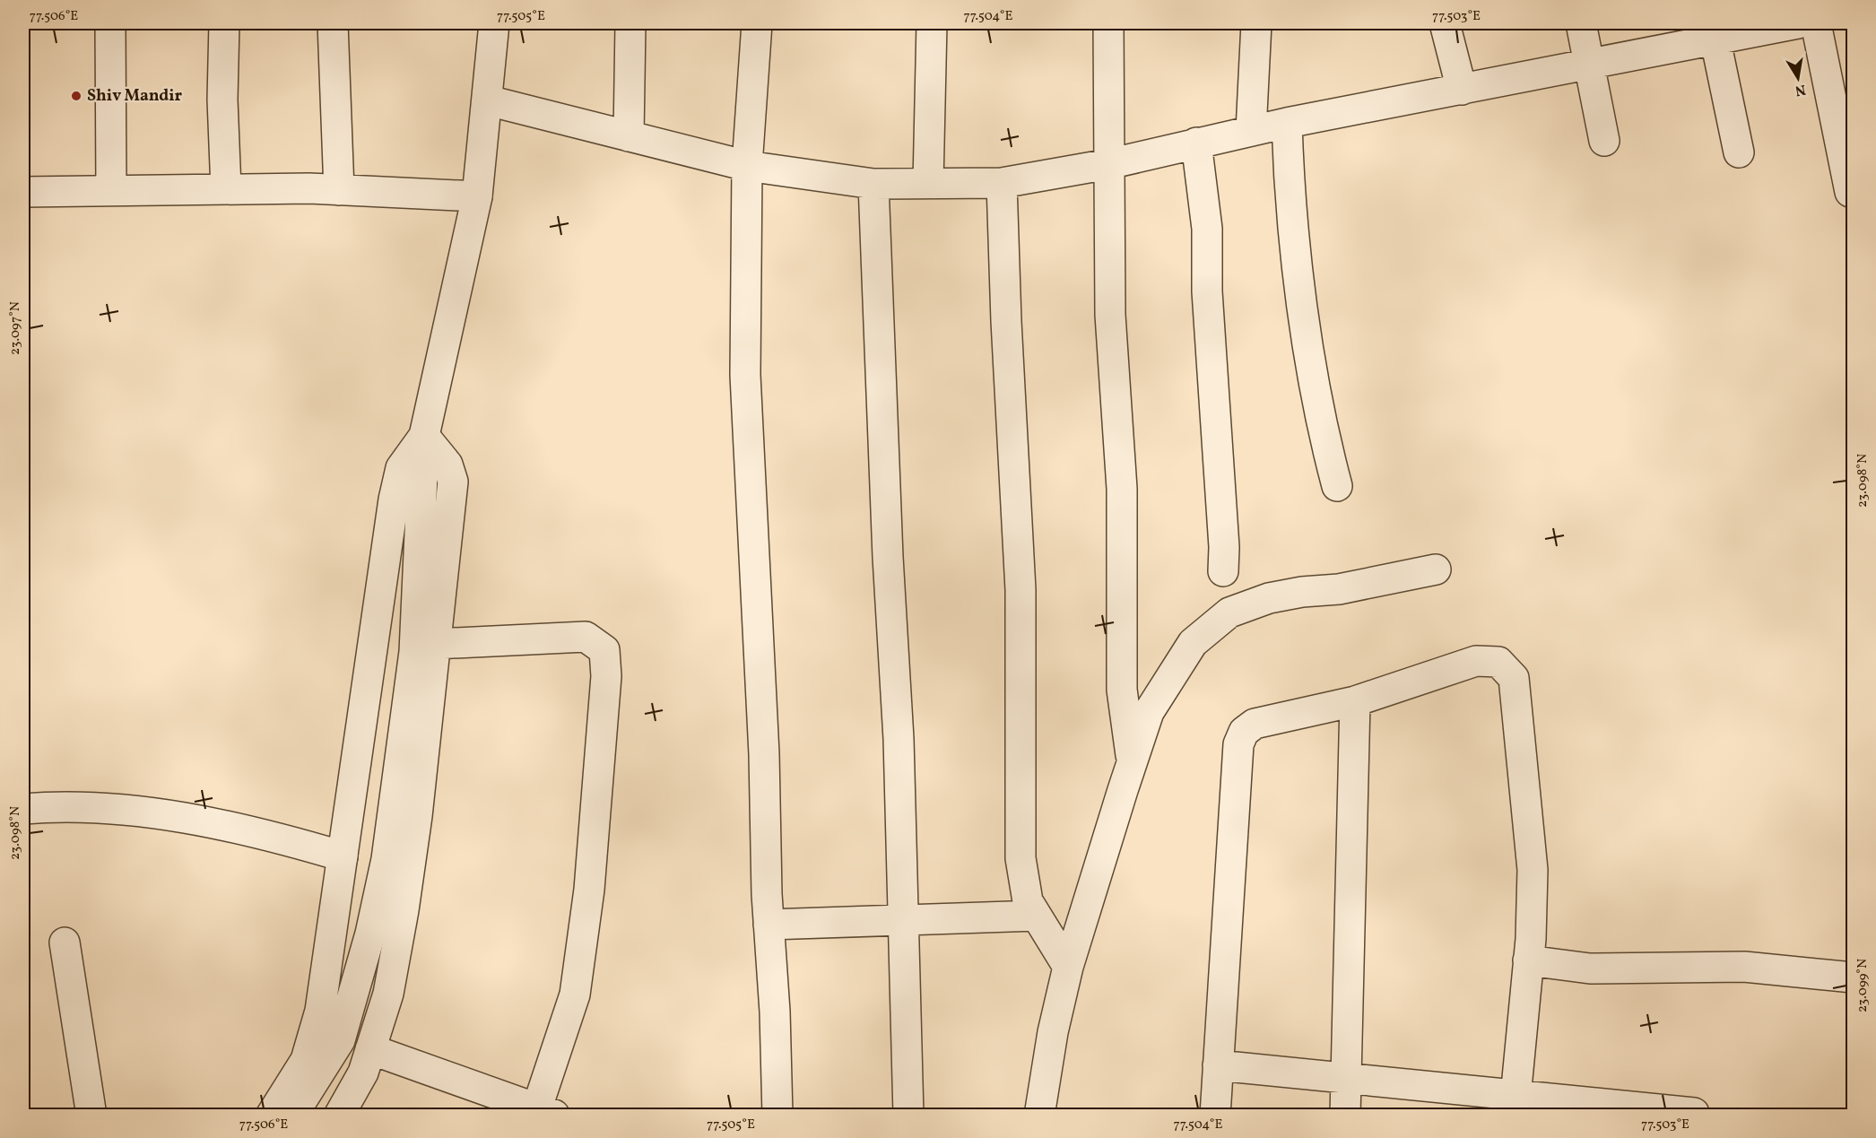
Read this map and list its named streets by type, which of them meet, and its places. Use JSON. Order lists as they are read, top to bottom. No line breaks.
{"places":["Shiv Mandir"],"north":"bottom","coordinates":["77.506°E","77.505°E","77.504°E","77.503°E","23.097°N","23.098°N","23.099°N"]}
